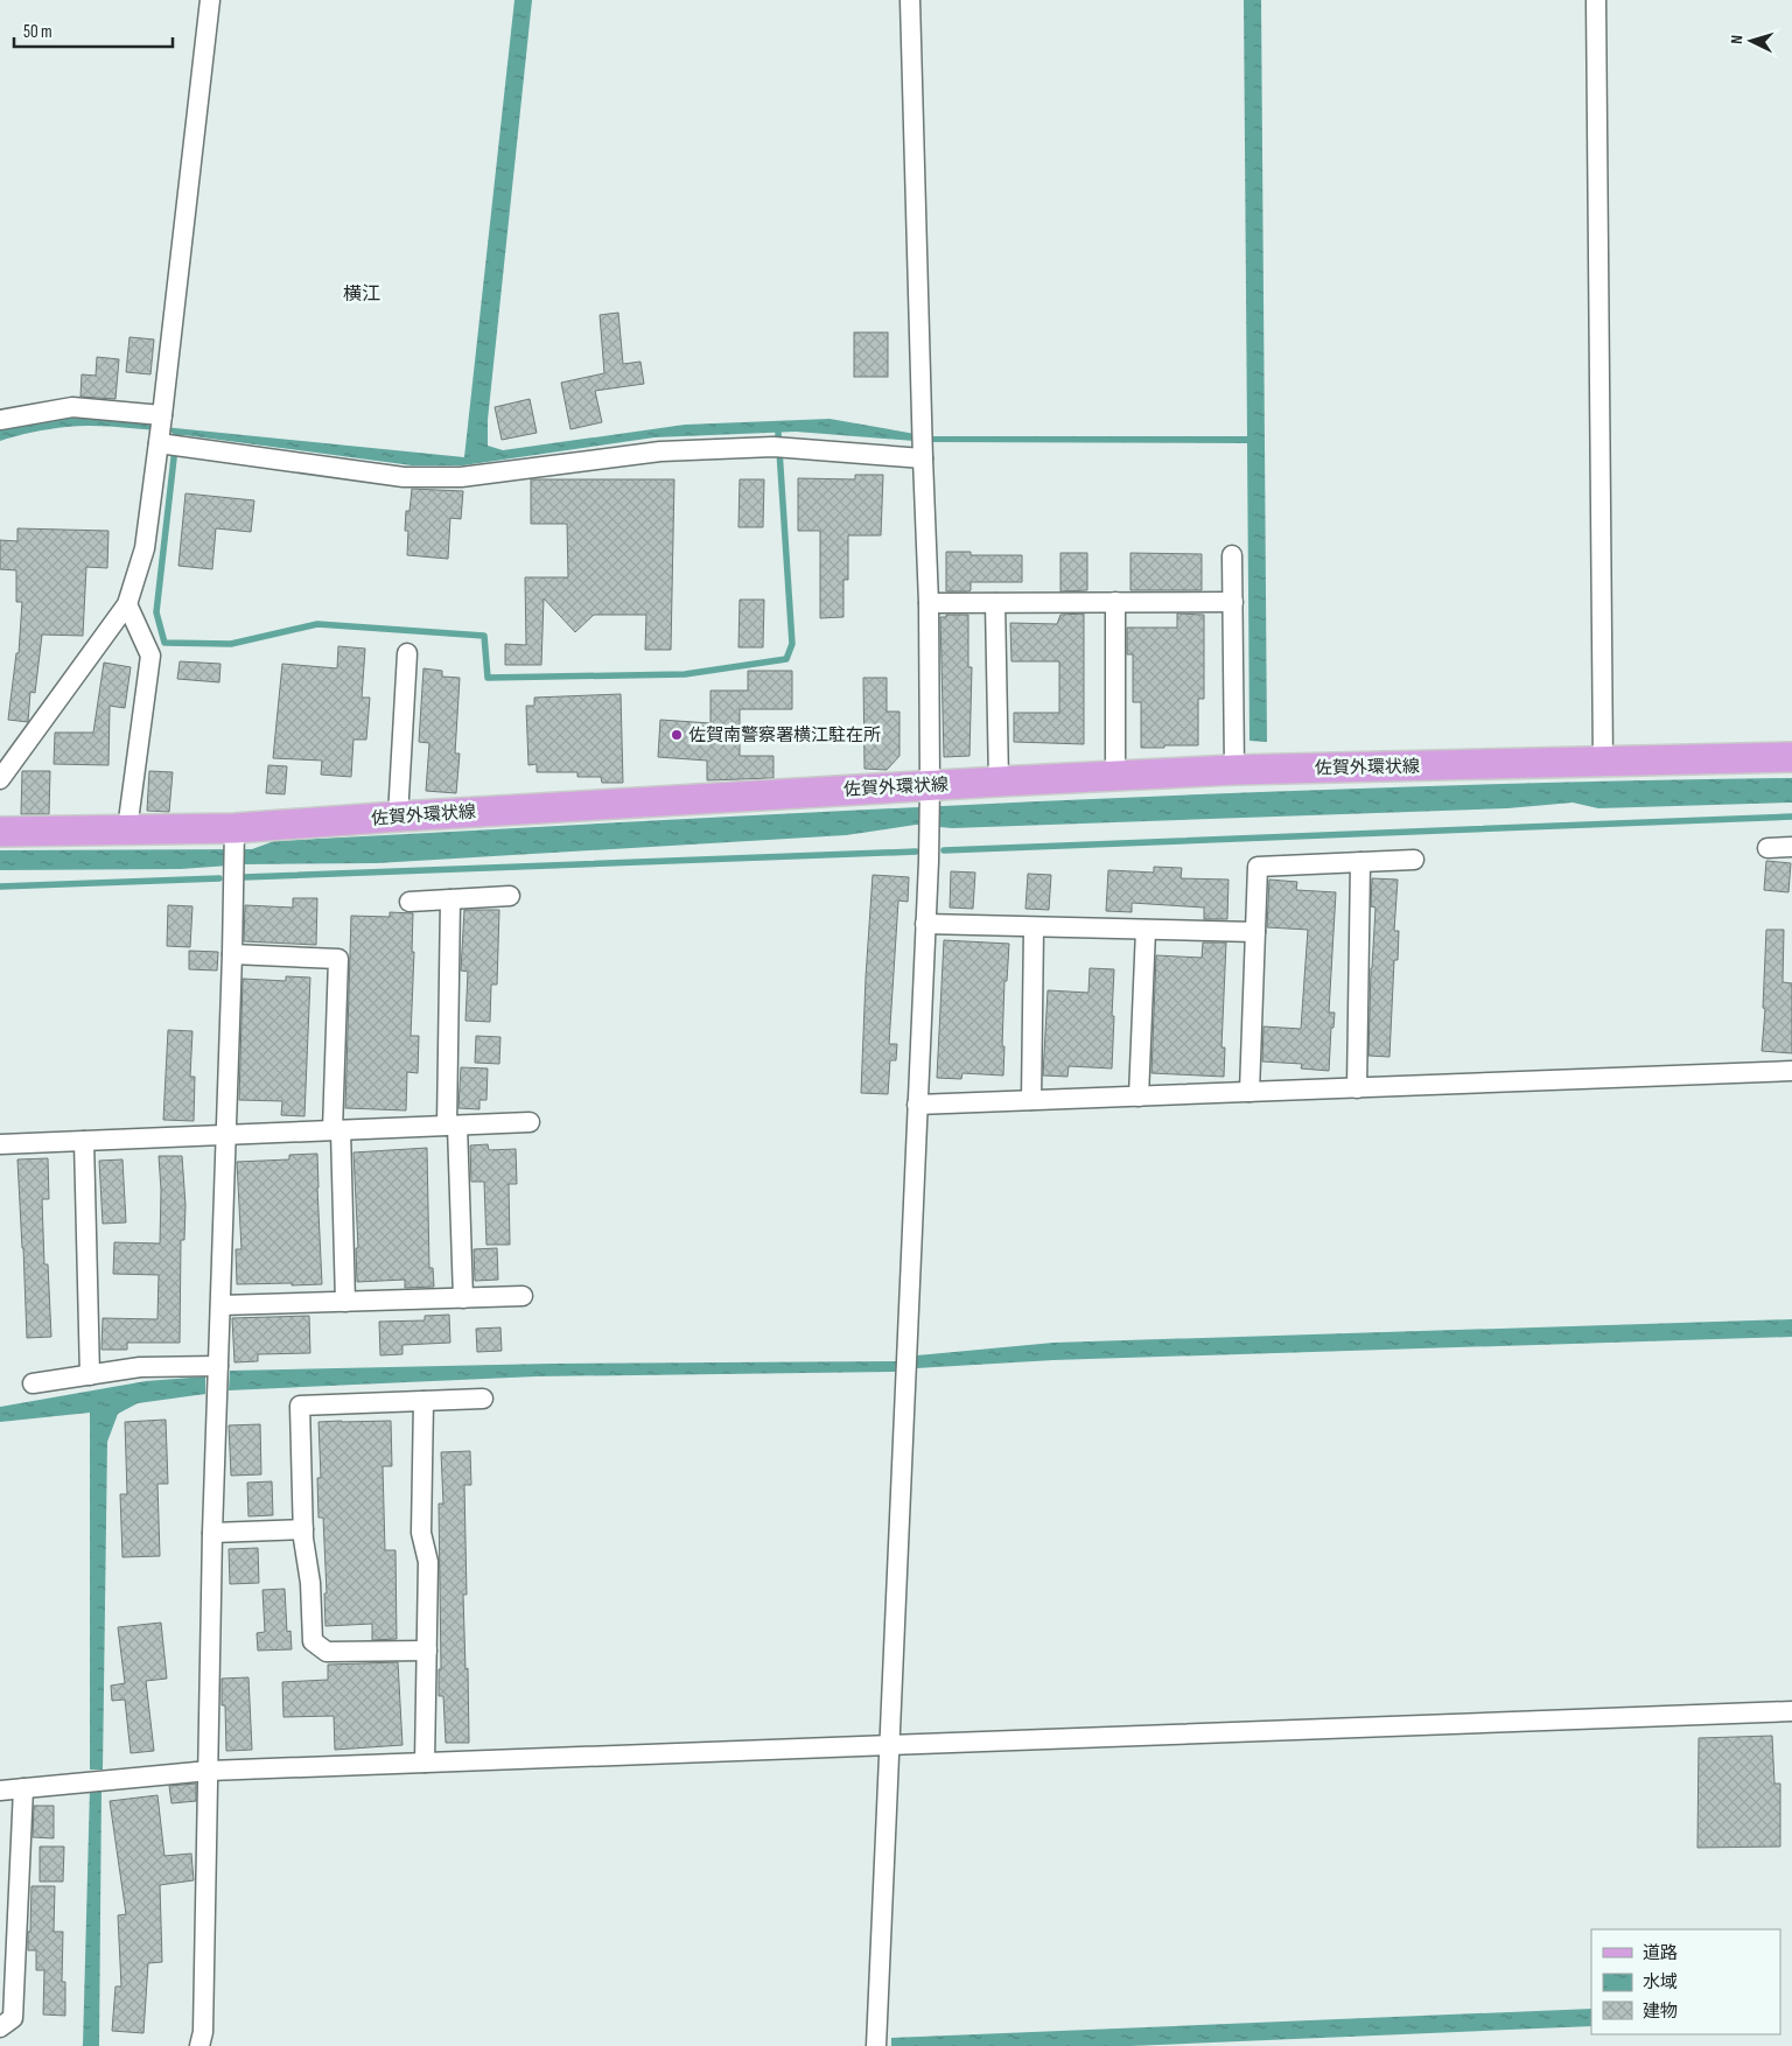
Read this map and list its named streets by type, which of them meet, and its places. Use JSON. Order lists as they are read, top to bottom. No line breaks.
{"streets":{"main road":["佐賀外環状線"]},"districts":["横江"],"places":["佐賀南警察署横江駐在所"],"legend":["道路","水域","建物"],"scale_bar":"50 m","north":"left"}
